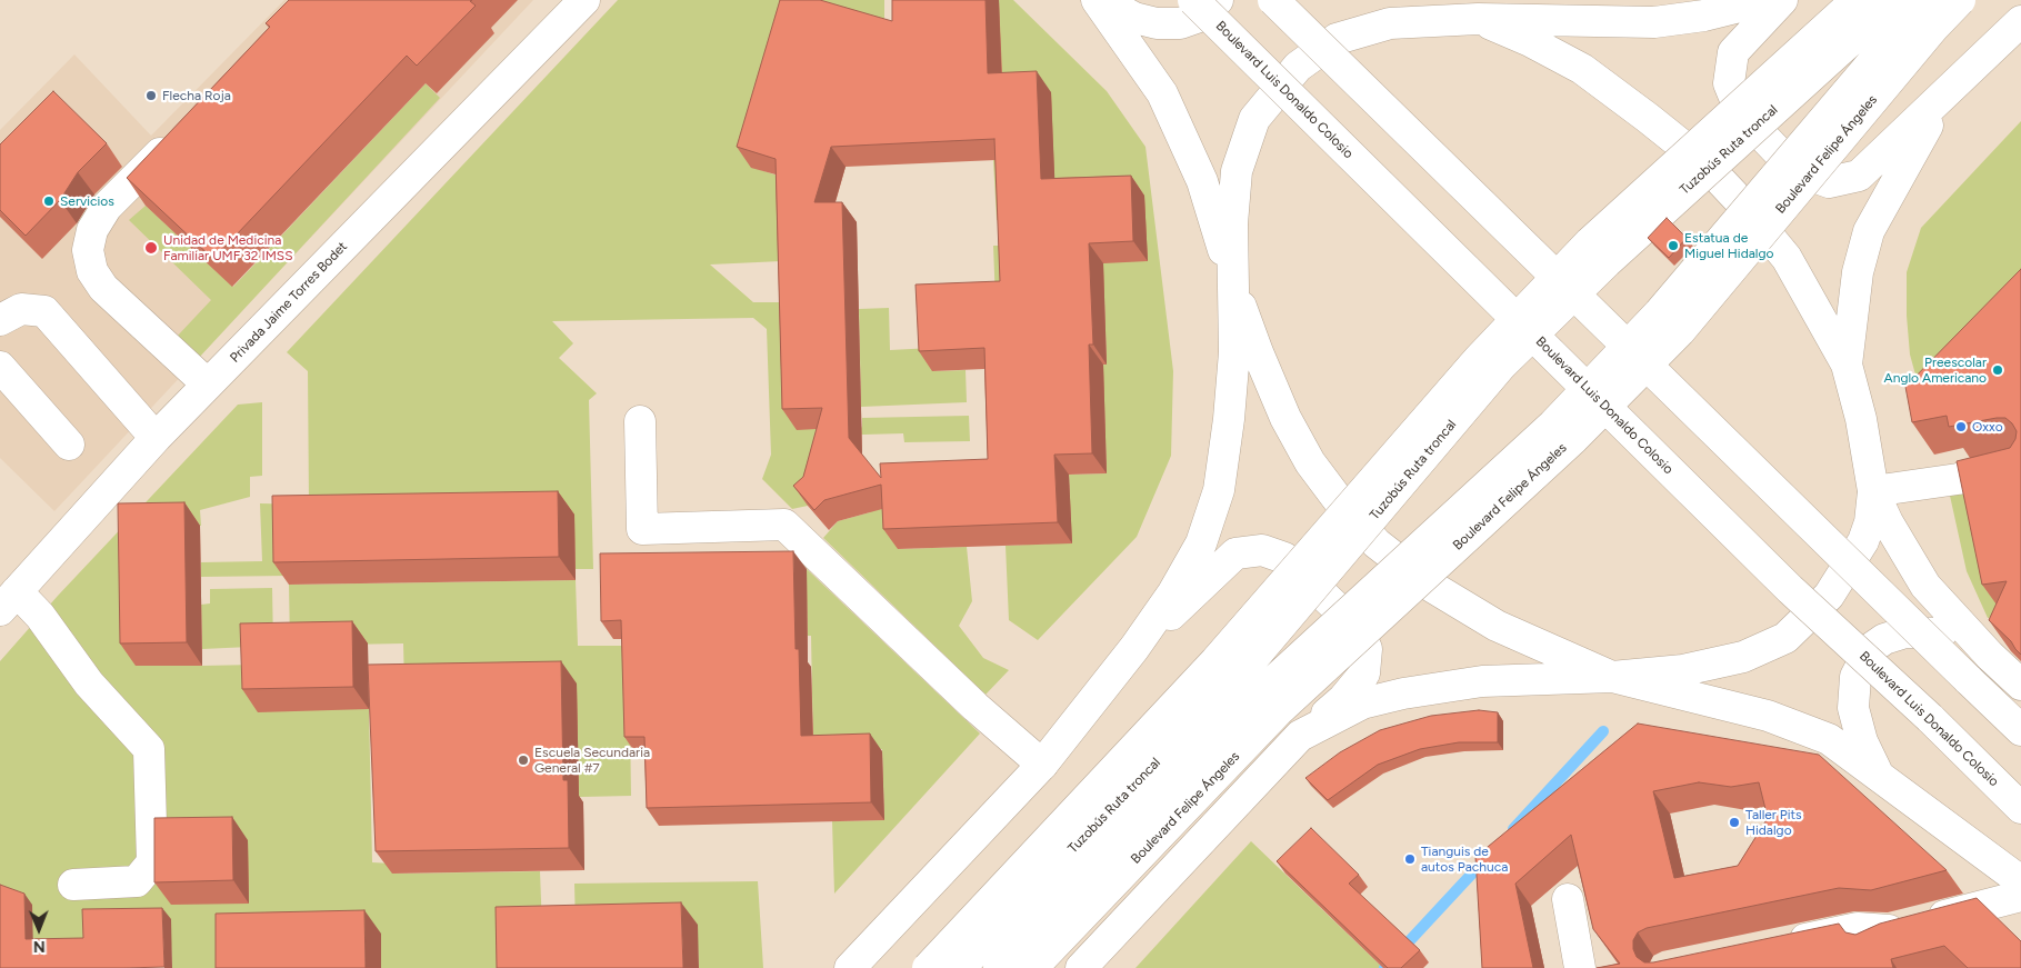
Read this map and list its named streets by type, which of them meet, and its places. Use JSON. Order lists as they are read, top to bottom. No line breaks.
{"streets":{"main road":["Boulevard Luis Donaldo Colosio","Tuzobús Ruta troncal","Boulevard Felipe Ángeles","Privada Jaime Torres Bodet"]},"places":["Flecha Roja","Servicios","Estatua de Miguel Hidalgo","Unidad de Medicina Familiar UMF 32 IMSS","Preescolar Anglo Americano","Oxxo","Escuela Secundaria General #7","Taller Pits Hidalgo","Tianguis de autos Pachuca"],"north":"bottom"}
